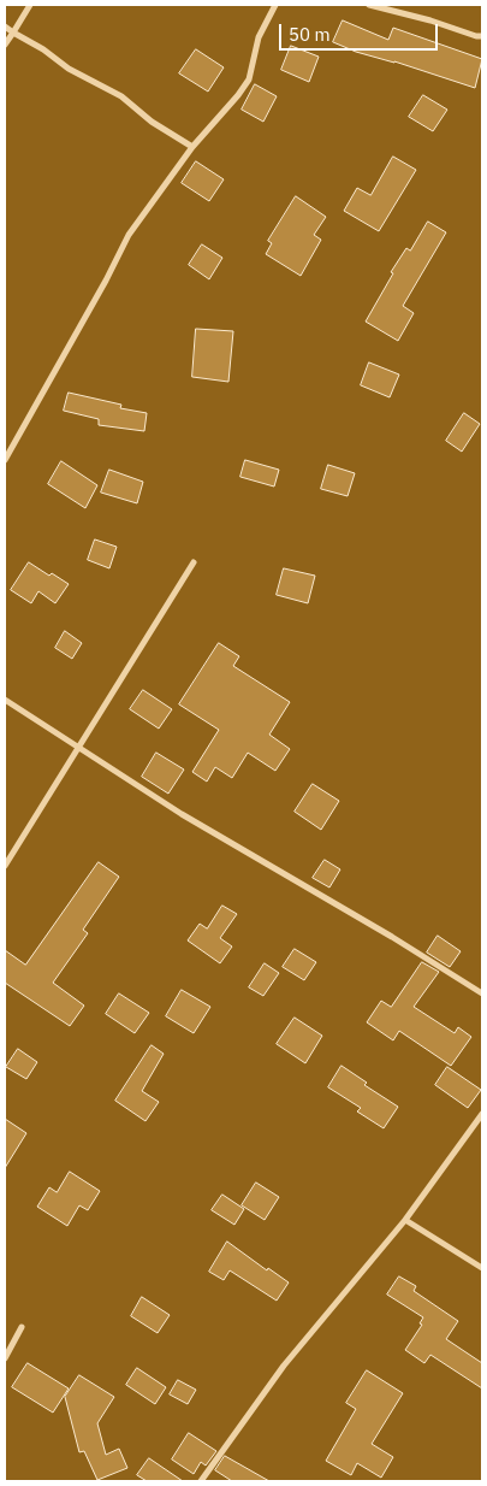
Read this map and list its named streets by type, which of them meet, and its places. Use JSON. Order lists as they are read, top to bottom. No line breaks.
{"scale_bar":"50 m"}
